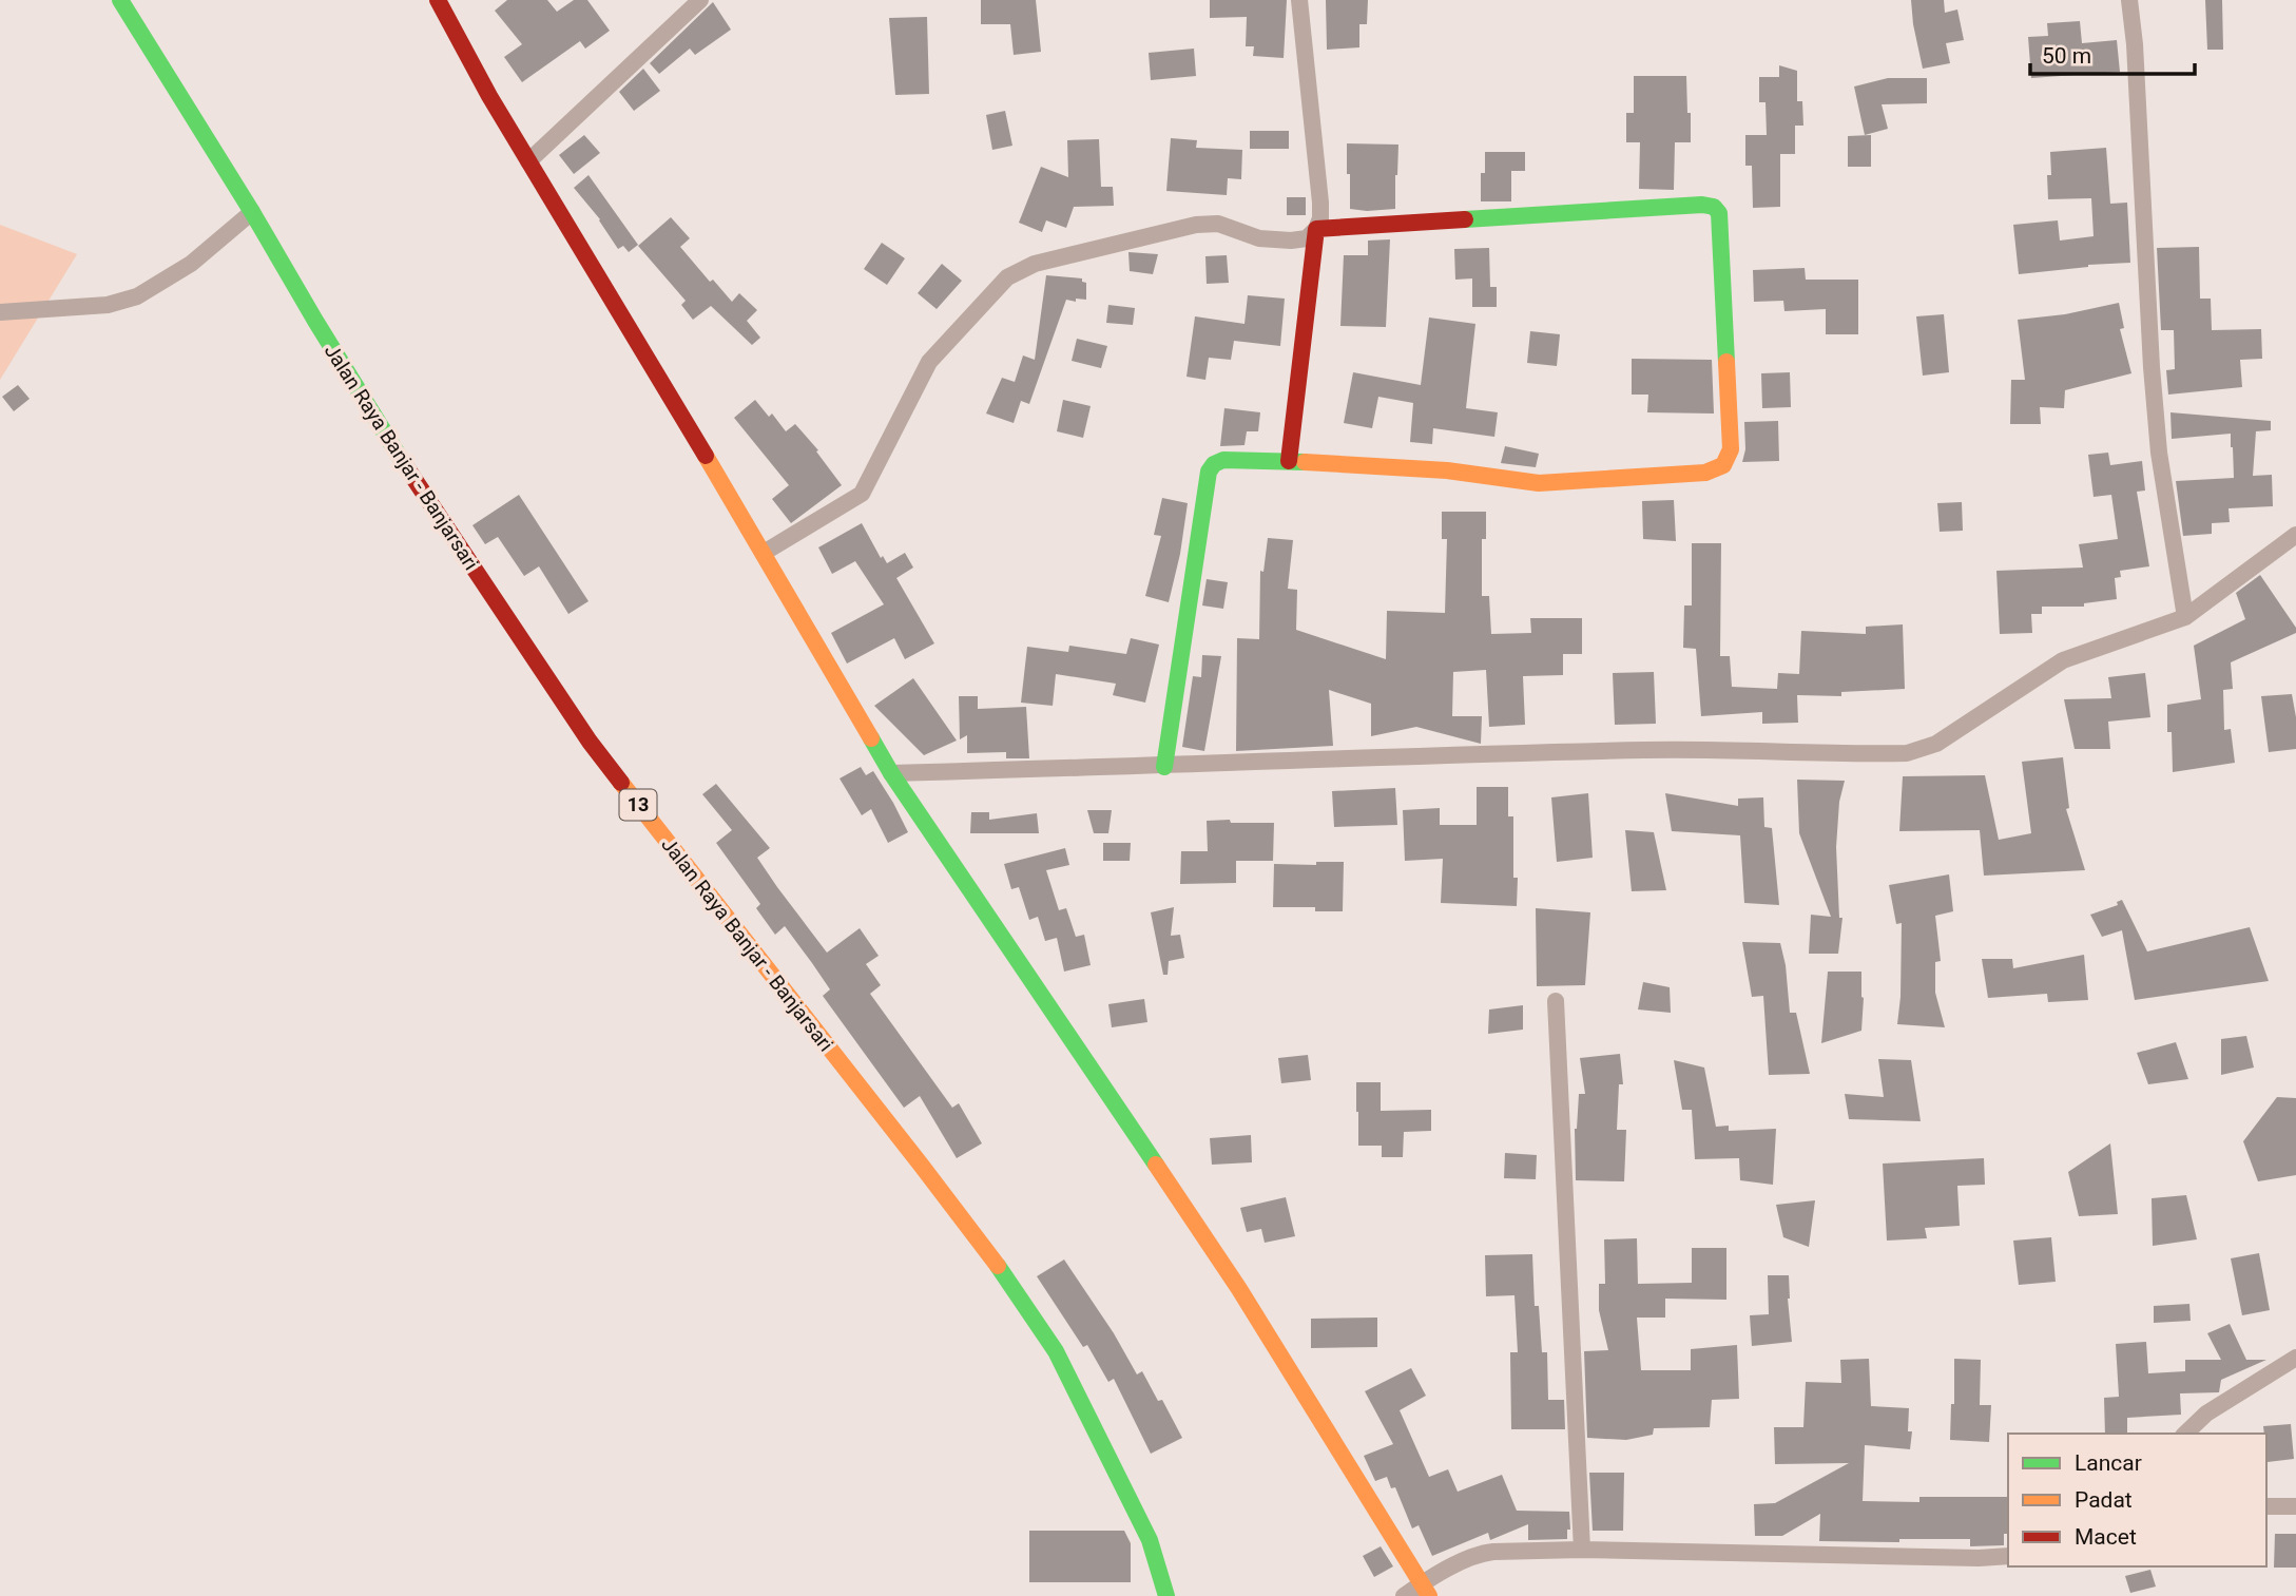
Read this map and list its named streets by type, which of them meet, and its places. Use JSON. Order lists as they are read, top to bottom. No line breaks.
{"streets":{"main road":["Jalan Raya Banjar - Banjarsari","13"]},"legend":["Lancar","Padat","Macet"],"scale_bar":"50 m"}
